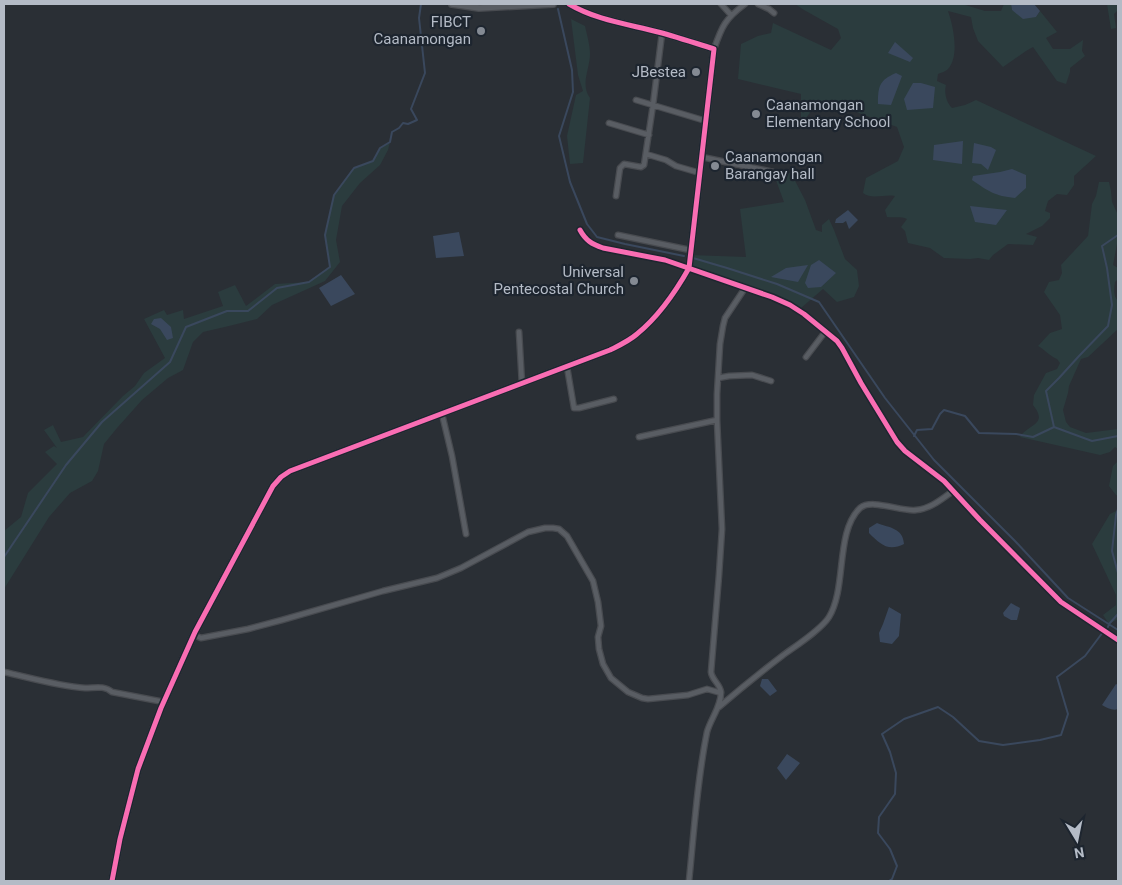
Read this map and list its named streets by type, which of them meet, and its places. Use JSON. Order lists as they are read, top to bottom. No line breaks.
{"places":["FIBCT Caanamongan","JBestea","Caanamongan Elementary School","Caanamongan Barangay hall","Universal Pentecostal Church"],"north":"bottom"}
